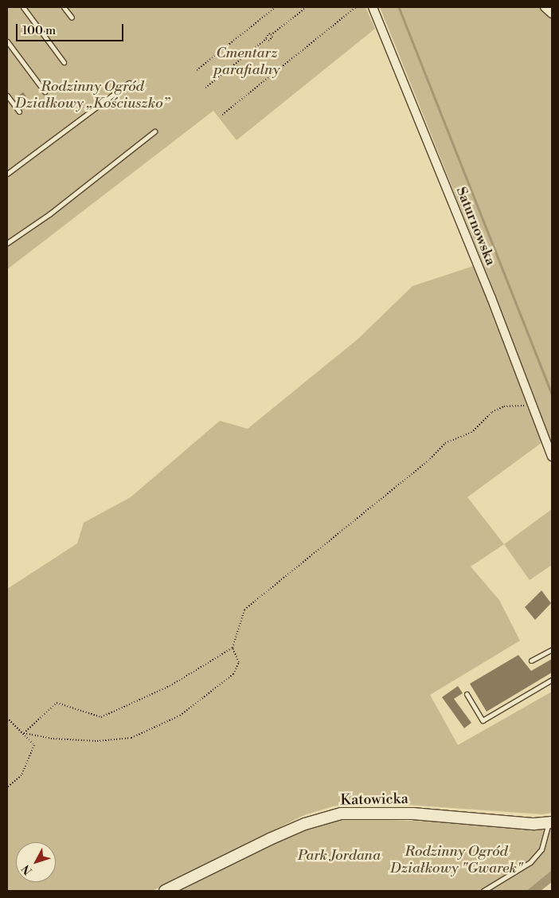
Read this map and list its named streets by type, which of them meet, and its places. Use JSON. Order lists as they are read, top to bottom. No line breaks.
{"streets":{"street":["Saturnowska","Katowicka"]},"parks":["Cmentarz parafialny","Rodzinny Ogród Działkowy „Kościuszko”","Rodzinny Ogród Działkowy \"Gwarek\"","Park Jordana"],"scale_bar":"100 m","north":"bottom left"}
